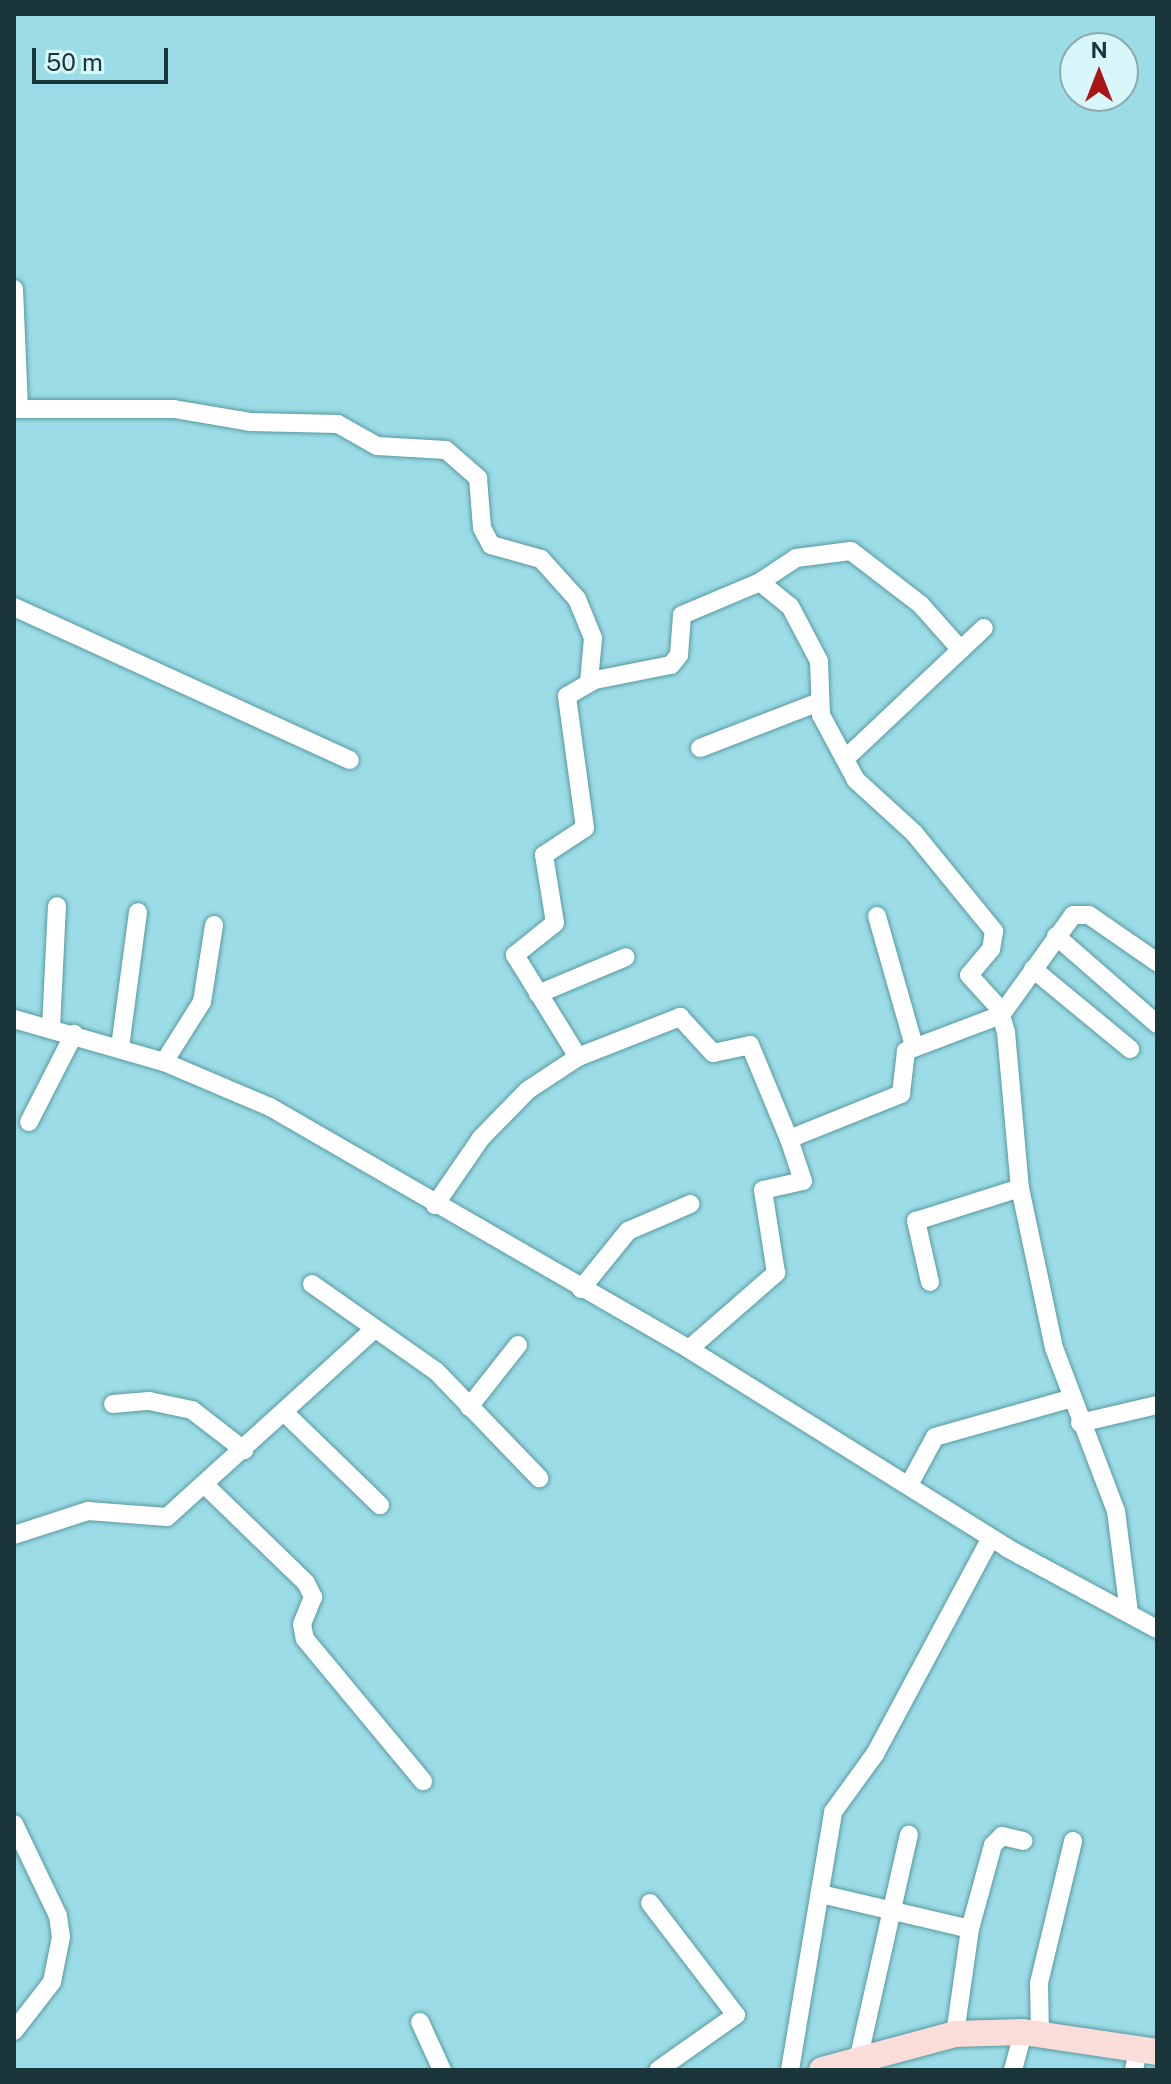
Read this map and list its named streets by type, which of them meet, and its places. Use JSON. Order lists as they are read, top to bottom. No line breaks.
{"scale_bar":"50 m","north":"top"}
